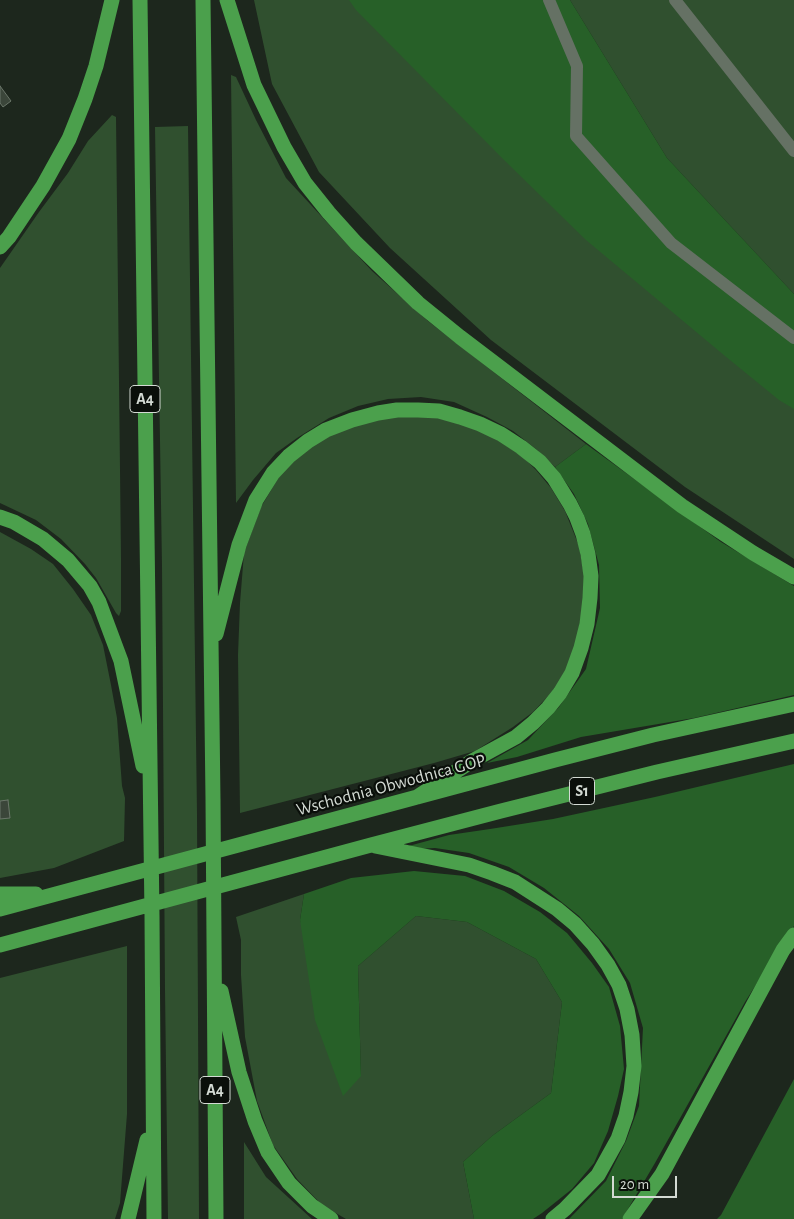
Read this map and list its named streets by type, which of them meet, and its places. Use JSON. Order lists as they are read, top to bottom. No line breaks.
{"streets":{"highway":["A4","Wschodnia Obwodnica GOP","S1"]},"scale_bar":"20 m"}
